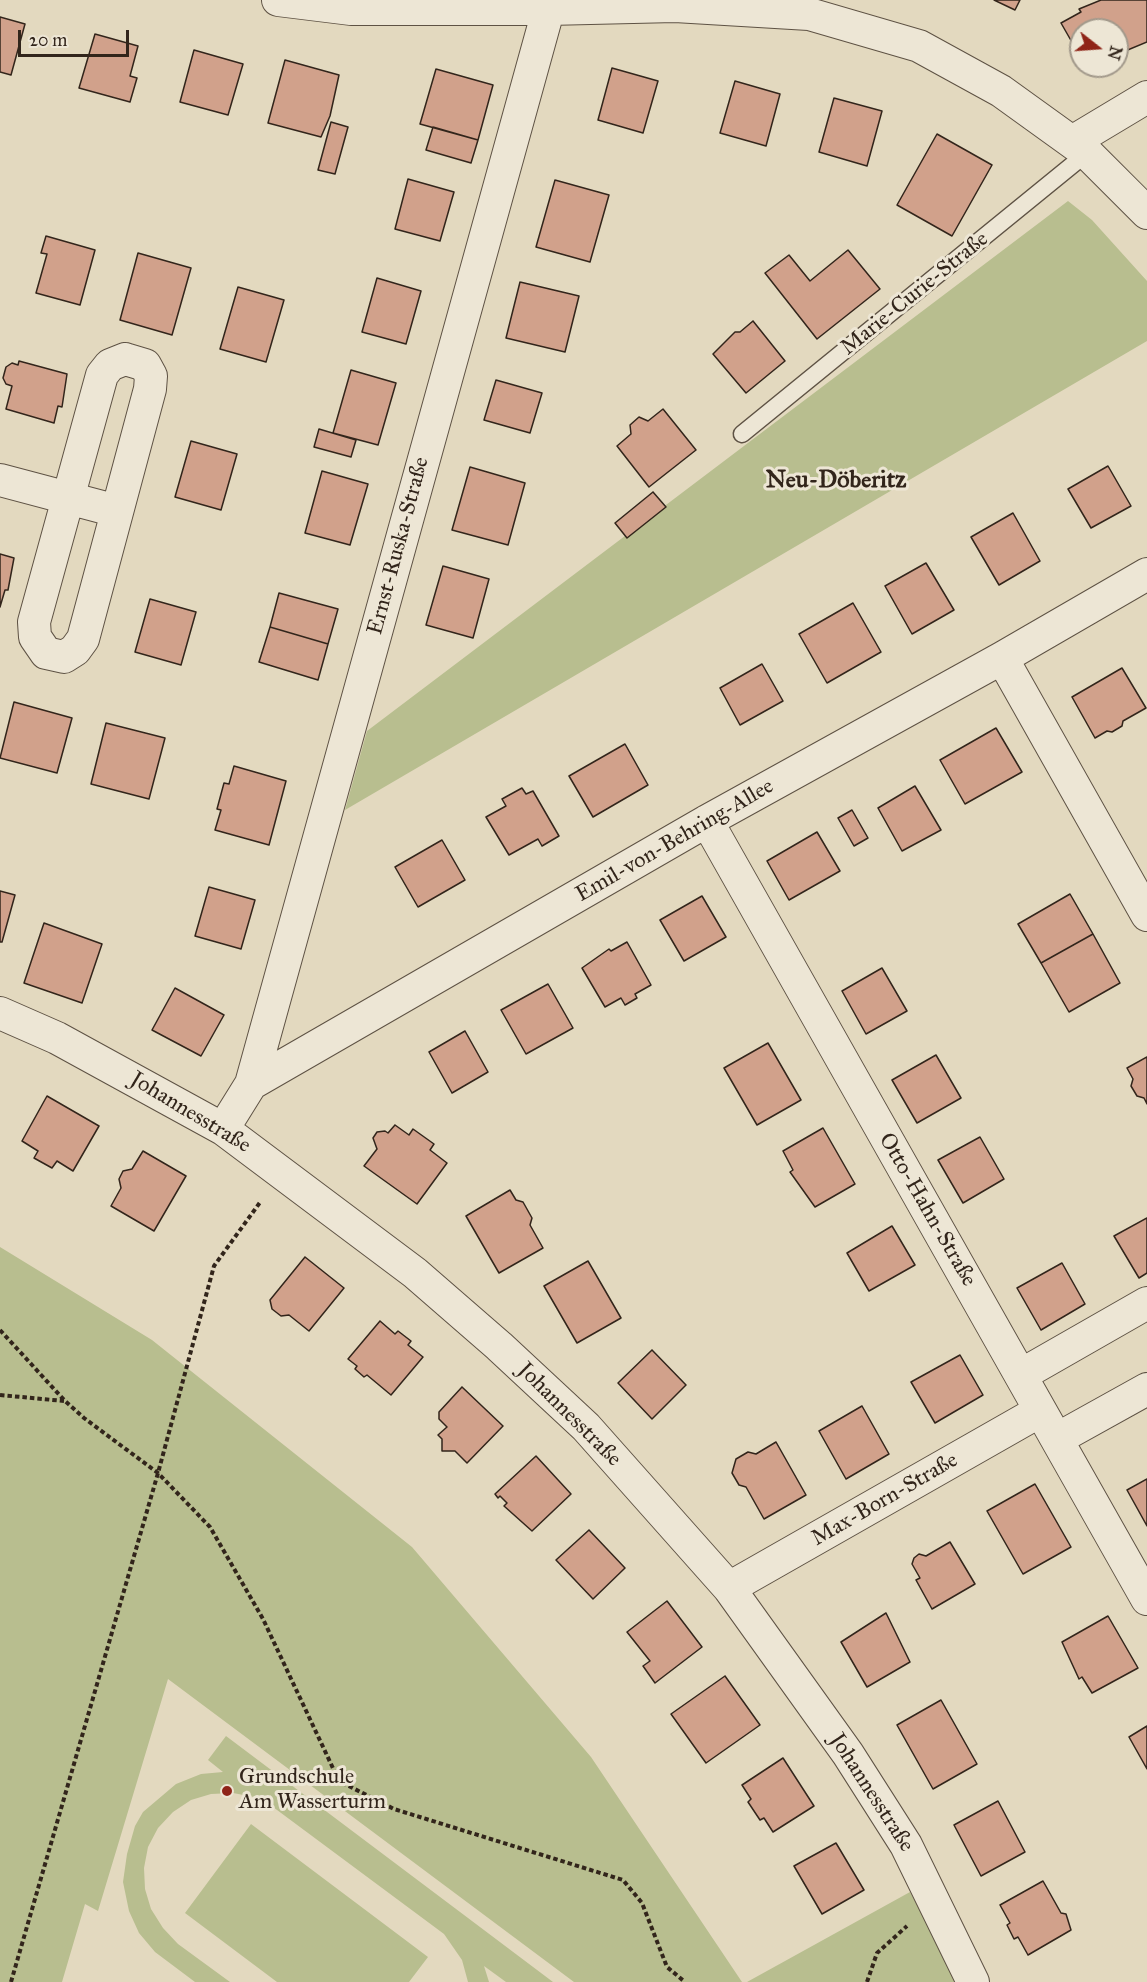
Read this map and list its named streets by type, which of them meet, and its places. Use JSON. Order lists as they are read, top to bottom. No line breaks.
{"streets":{"street":["Ernst-Ruska-Straße","Emil-von-Behring-Allee","Johannesstraße","Otto-Hahn-Straße","Max-Born-Straße"],"lane":["Marie-Curie-Straße"]},"crossings":[["Ernst-Ruska-Straße","Emil-von-Behring-Allee"],["Emil-von-Behring-Allee","Johannesstraße"],["Emil-von-Behring-Allee","Otto-Hahn-Straße"],["Johannesstraße","Max-Born-Straße"],["Otto-Hahn-Straße","Max-Born-Straße"]],"districts":["Neu-Döberitz"],"places":["Grundschule Am Wasserturm"],"scale_bar":"20 m","north":"right"}
